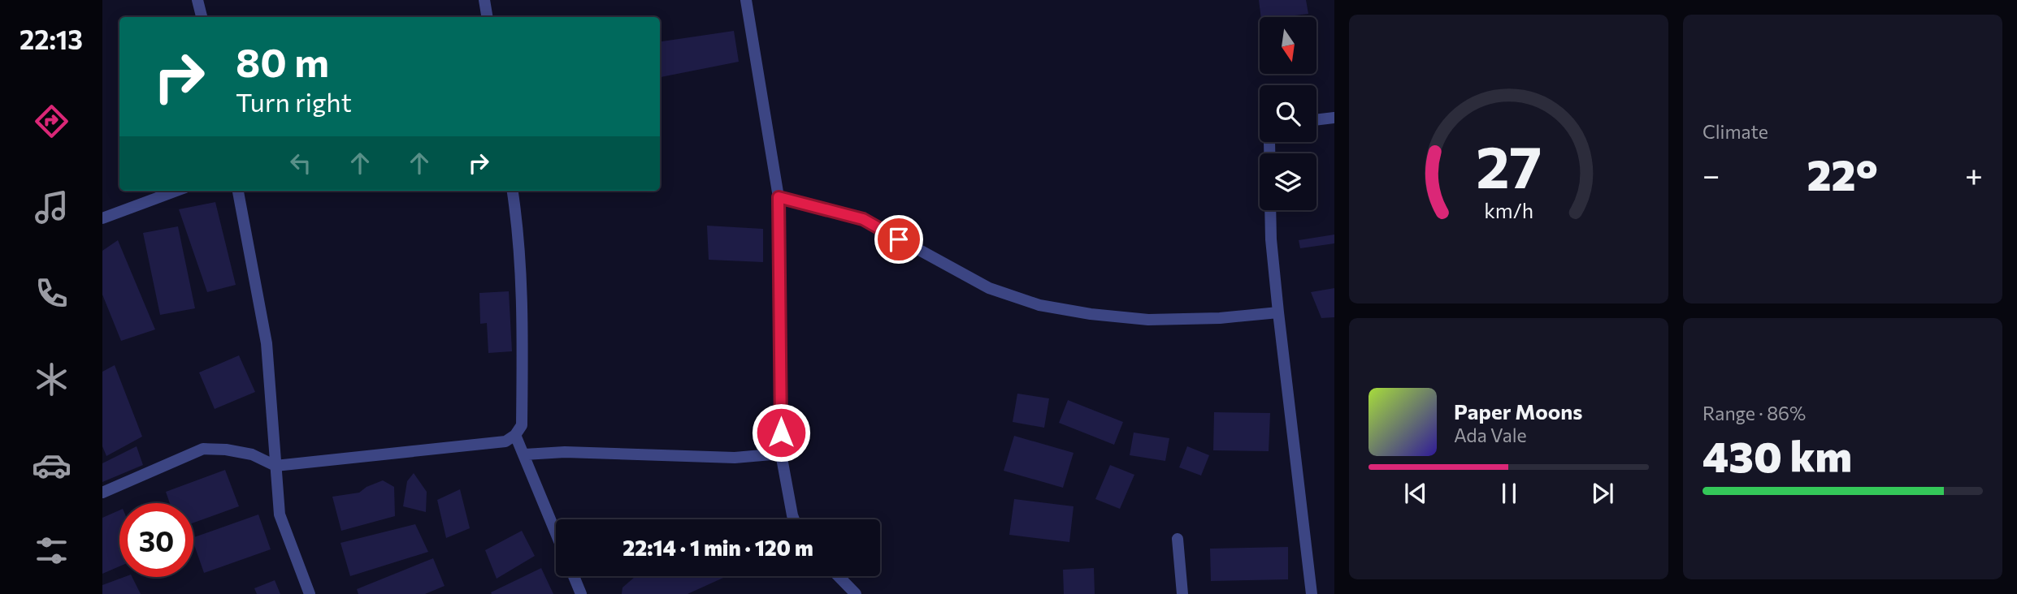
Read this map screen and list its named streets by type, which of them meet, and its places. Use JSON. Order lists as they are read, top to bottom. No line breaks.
{"north":"bottom","page":{"tabs":"22:13","tile":["Climate",["Range · 86%","430 km"]],"turn":["80 m","Turn right"],"heat":["−","22°","+"],"song":["Paper Moons","Ada Vale"],"limit":"30","trip":"22:14 · 1 min · 120 m","gauge":["27","km/h"]}}
